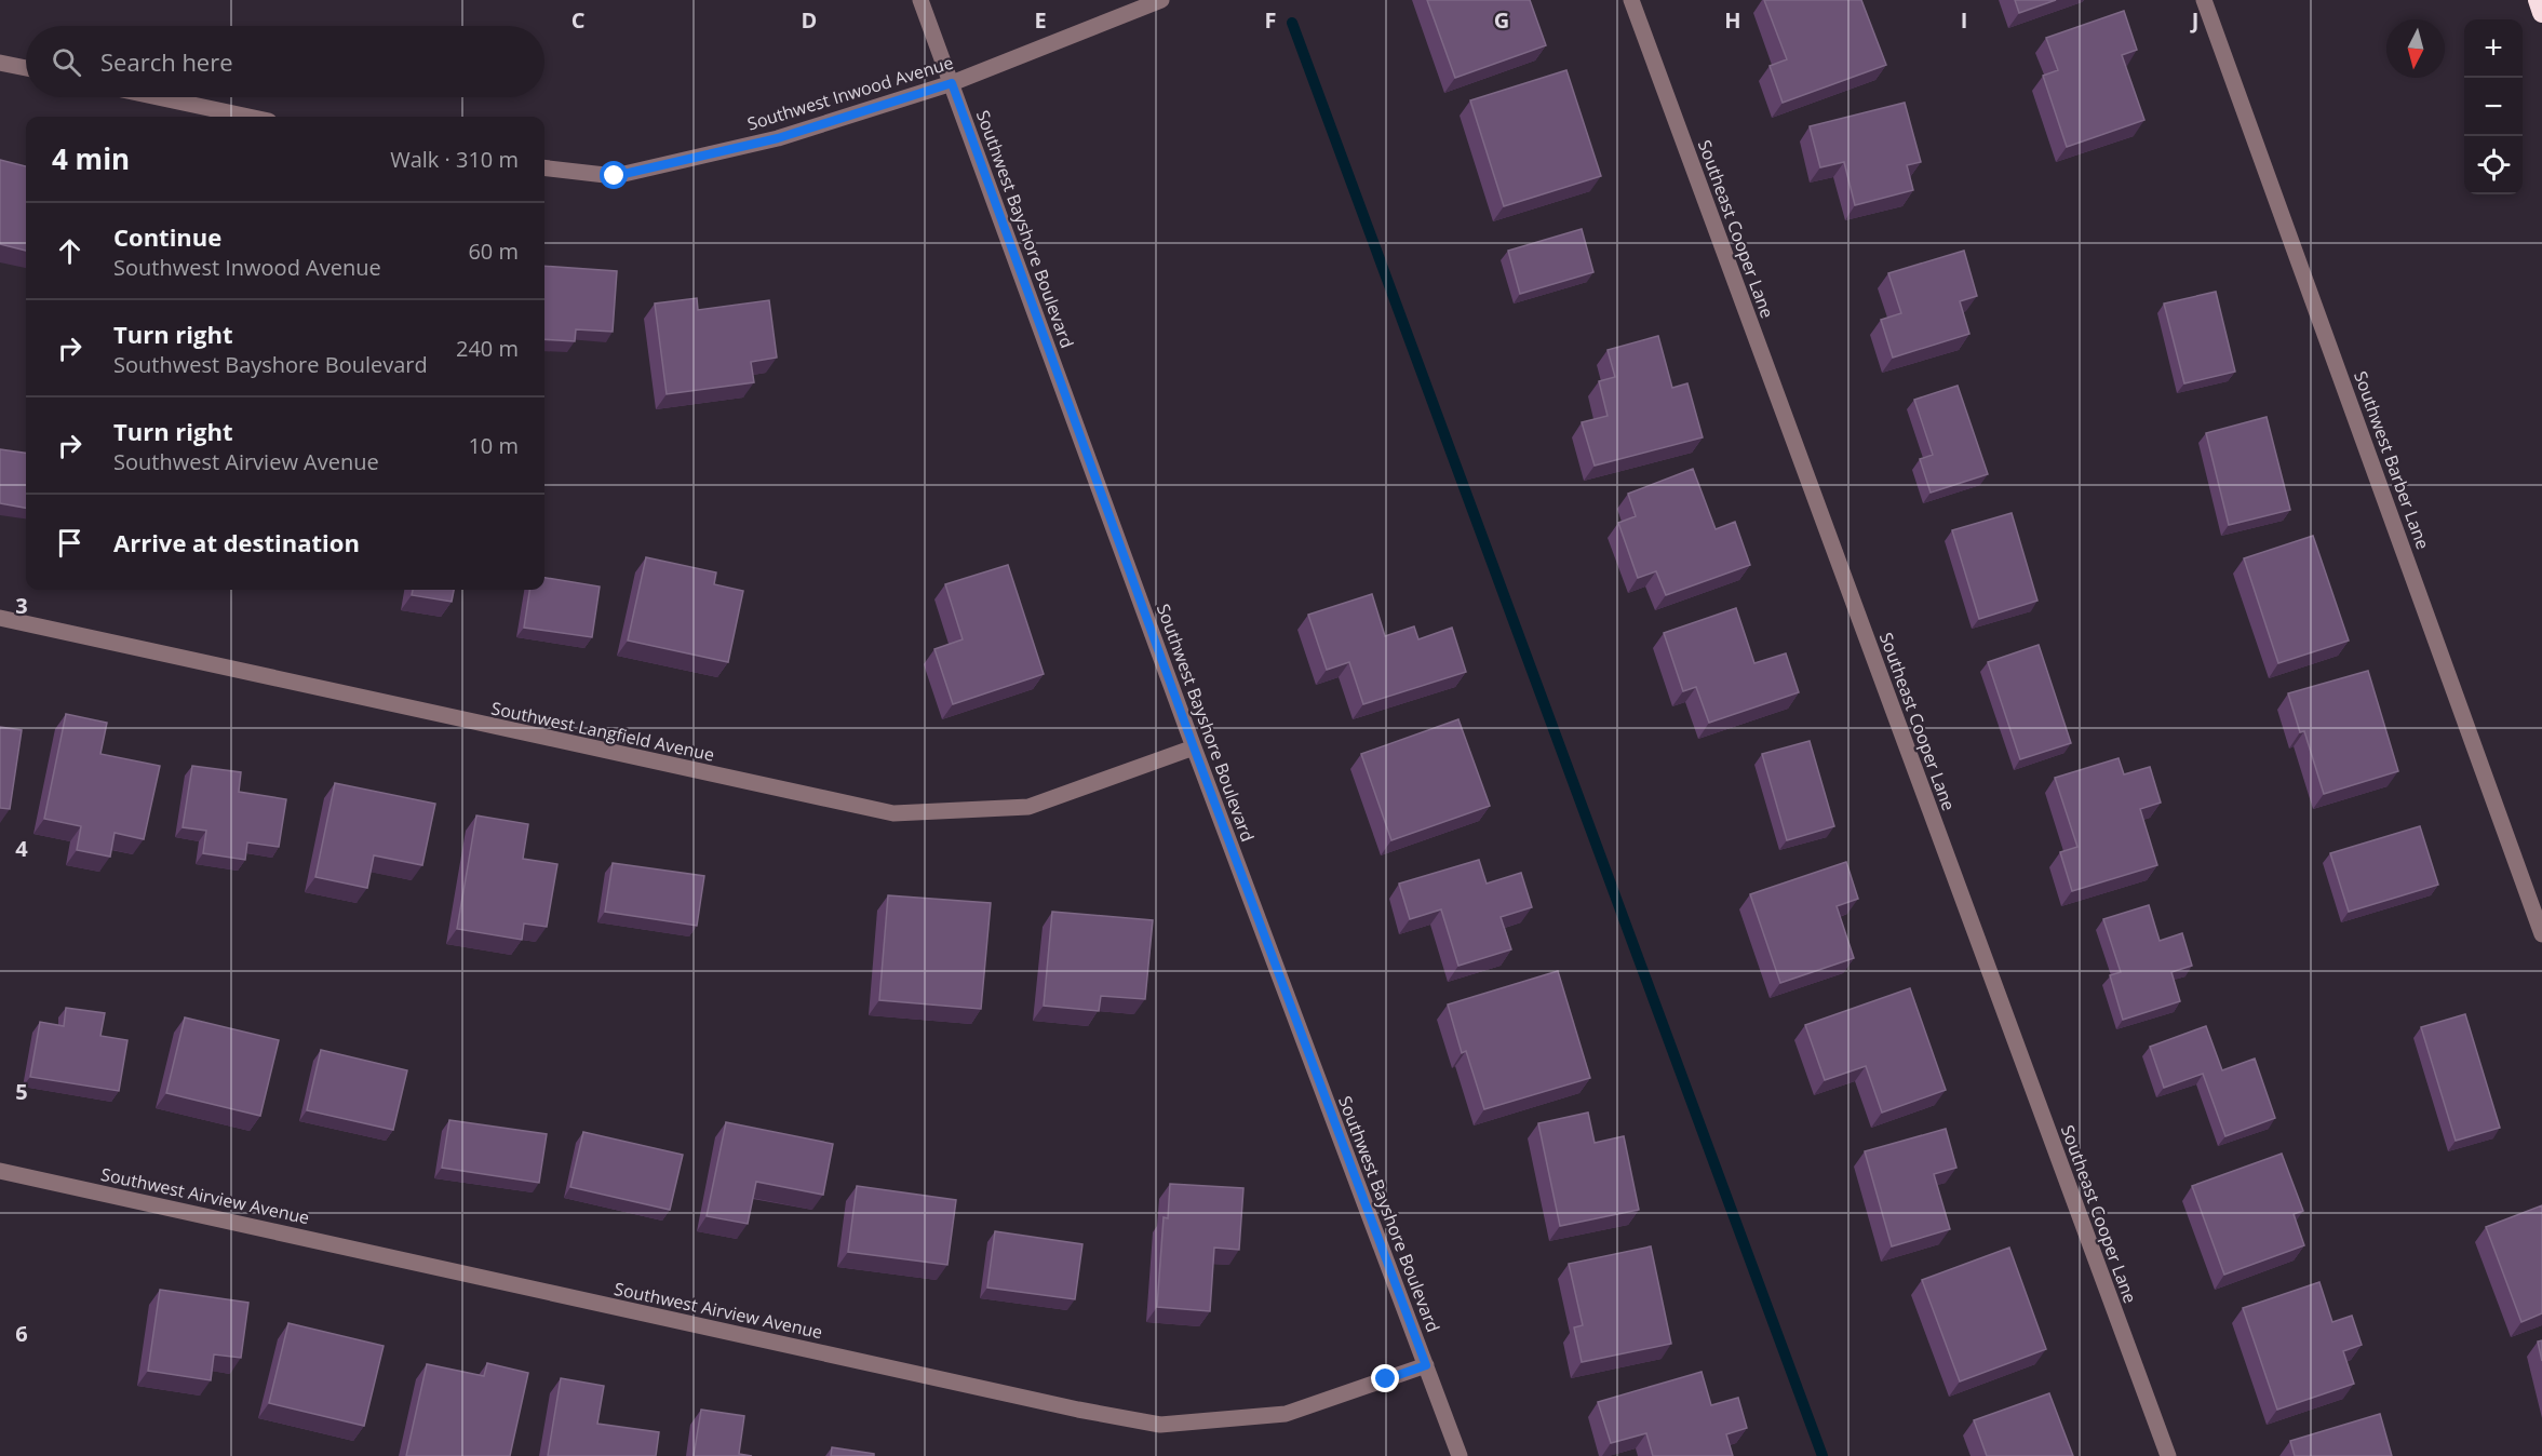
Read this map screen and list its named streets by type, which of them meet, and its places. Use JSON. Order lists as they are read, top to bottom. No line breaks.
{"streets":{"street":["Southwest Inwood Avenue","Southwest Bayshore Boulevard","Southeast Cooper Lane","Southwest Barber Lane","Southwest Langfield Avenue","Southwest Airview Avenue"]},"crossings":[["Southwest Inwood Avenue","Southwest Bayshore Boulevard"],["Southwest Bayshore Boulevard","Southwest Langfield Avenue"],["Southwest Bayshore Boulevard","Southwest Airview Avenue"]],"north":"bottom","page":{"map_buttons":["+","−"],"search":"Search here","heading":["4 min","Walk · 310 m"],"list":[["Continue","Southwest Inwood Avenue","60 m"],["Turn right","Southwest Bayshore Boulevard","240 m"],["Turn right","Southwest Airview Avenue","10 m"],"Arrive at destination"]},"grid":{"columns":["C","D","E","F","G","H","I","J"],"rows":["3","4","5","6"]}}
